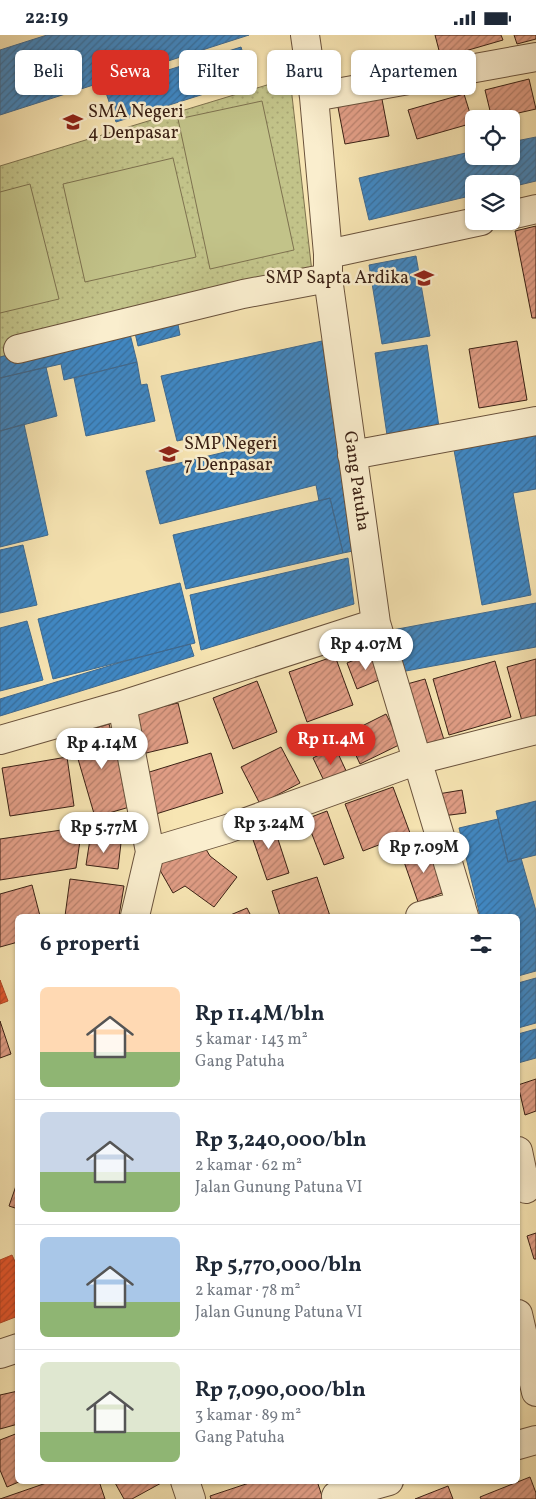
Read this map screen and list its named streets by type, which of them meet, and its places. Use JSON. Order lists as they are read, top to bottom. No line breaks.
{"streets":{"street":["Gang Patuha"]},"places":{"school or university":["SMA Negeri 4 Denpasar","SMP Sapta Ardika","SMP Negeri 7 Denpasar"]},"page":{"status":"22:19","chip":["Beli","Sewa","Filter","Baru","Apartemen"],"price":["Rp 4.07M","Rp 11.4M","Rp 4.14M","Rp 3.24M","Rp 5.77M","Rp 7.09M"],"heading":"6 properti","list":[{"name":"Rp 11.4M/bln","note":"5 kamar · 143 m² · Gang Patuha"},{"name":"Rp 3,240,000/bln","note":"2 kamar · 62 m² · Jalan Gunung Patuna VI"},{"name":"Rp 5,770,000/bln","note":"2 kamar · 78 m² · Jalan Gunung Patuna VI"},{"name":"Rp 7,090,000/bln","note":"3 kamar · 89 m² · Gang Patuha"}]}}
